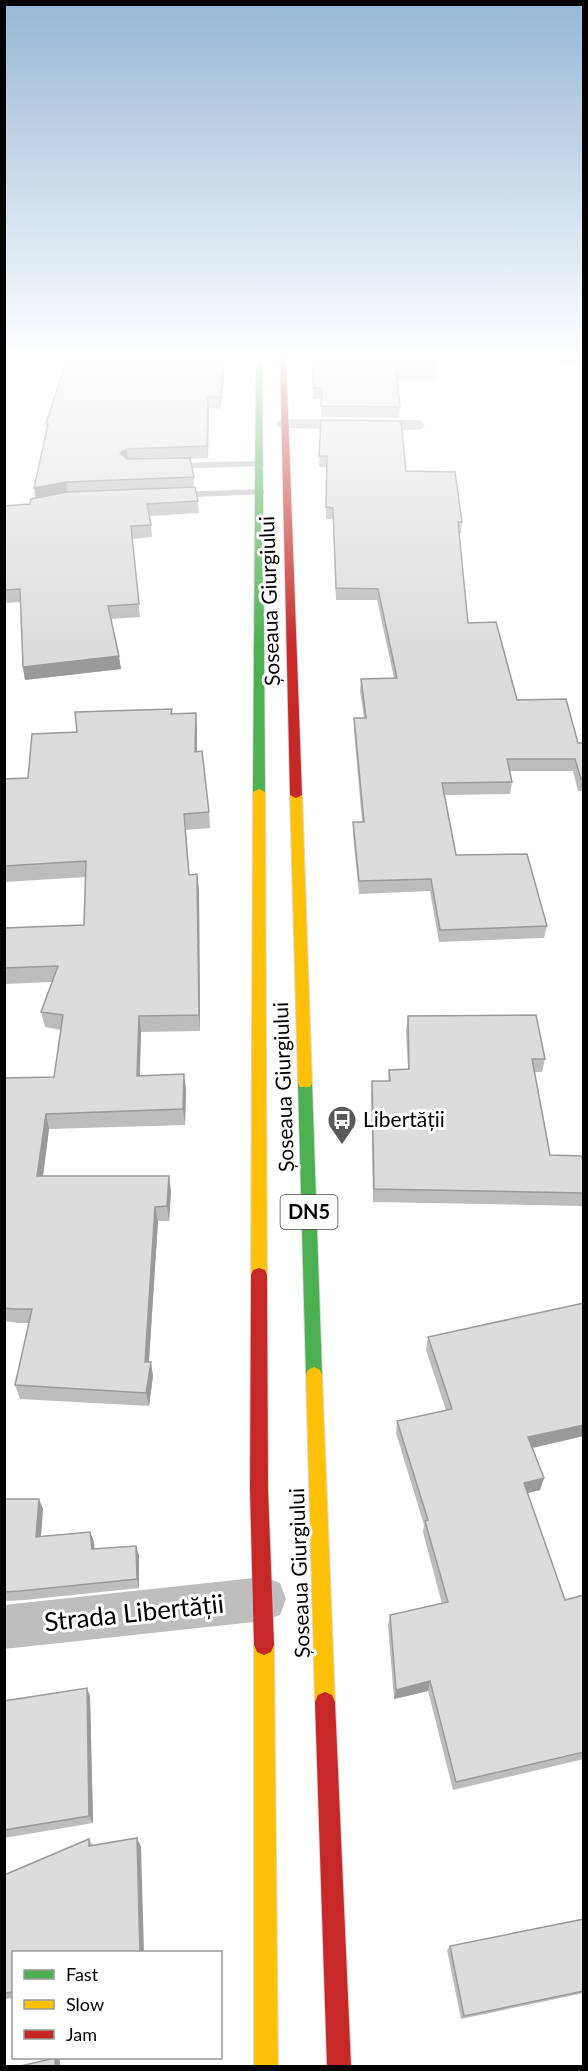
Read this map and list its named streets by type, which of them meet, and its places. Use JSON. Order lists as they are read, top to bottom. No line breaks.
{"streets":{"highway":["Șoseaua Giurgiului","DN5"],"street":["Strada Libertății"]},"crossings":[["Șoseaua Giurgiului","Strada Libertății"]],"places":{"bus stop":["Libertății"]},"legend":["Fast","Slow","Jam"]}
